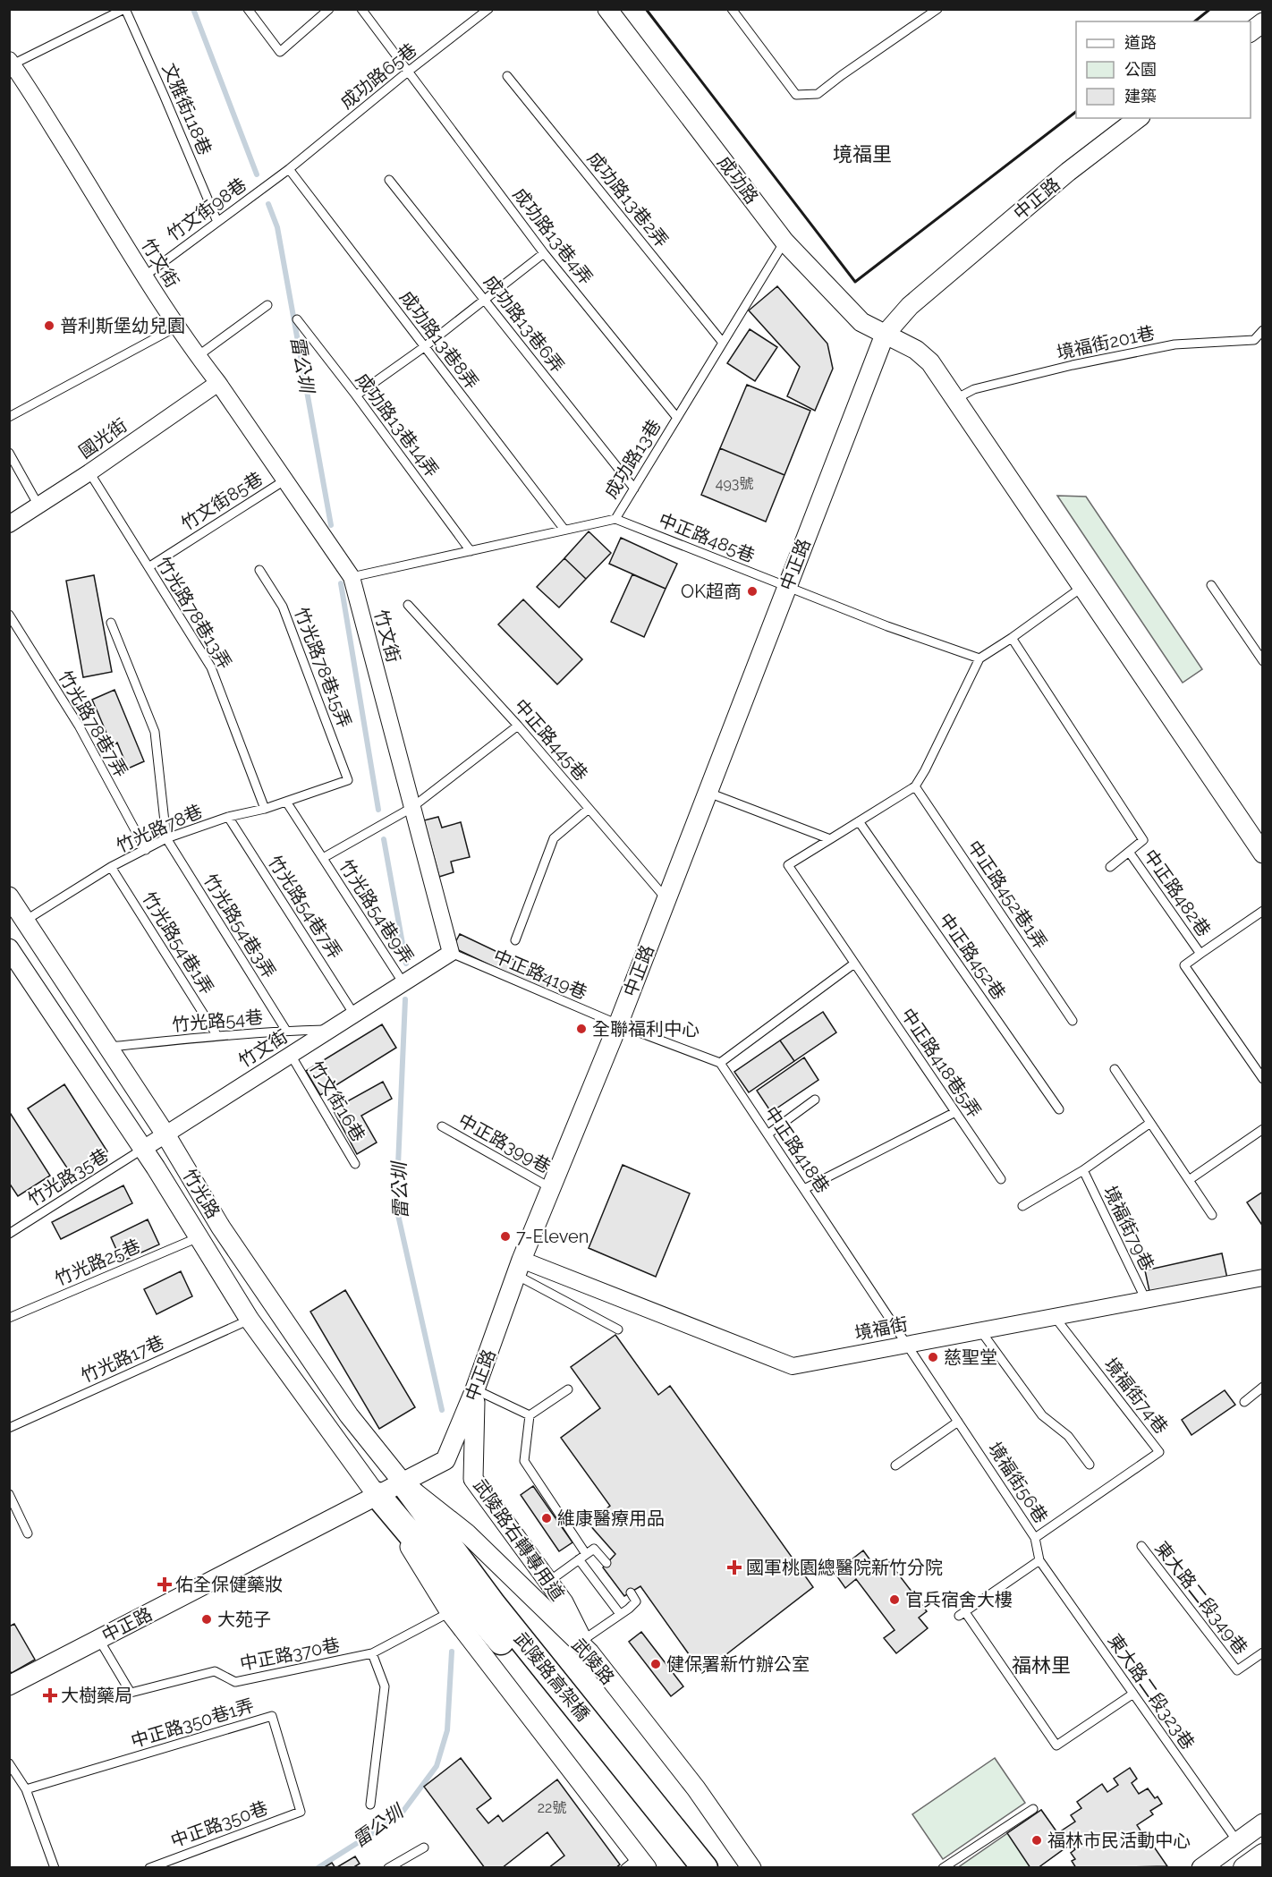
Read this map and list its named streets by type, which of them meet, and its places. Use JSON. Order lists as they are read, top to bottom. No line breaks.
{"streets":{"highway":["武陵路高架橋"],"street":["成功路","中正路","竹文街","國光街","竹光路","境福街","武陵路右轉專用道","武陵路"],"lane":["成功路65巷","文雅街118巷","成功路13巷2弄","竹文街98巷","成功路13巷4弄","成功路13巷6弄","成功路13巷8弄","境福街201巷","成功路13巷14弄","成功路13巷","竹文街85巷","中正路485巷","竹光路78巷13弄","竹光路78巷15弄","竹光路78巷7弄","中正路445巷","竹光路78巷","中正路482巷","中正路452巷1弄","竹光路54巷7弄","竹光路54巷9弄","竹光路54巷3弄","竹光路54巷1弄","中正路452巷","中正路419巷","竹光路54巷","中正路418巷5弄","竹文街16巷","中正路399巷","中正路418巷","竹光路35巷","境福街79巷","竹光路25巷","竹光路17巷","境福街74巷","境福街56巷","東大路二段349巷","中正路370巷","東大路二段323巷","中正路350巷1弄","中正路350巷"]},"crossings":[["成功路65巷","竹文街98巷"],["成功路65巷","成功路13巷4弄"],["成功路65巷","成功路13巷8弄"],["文雅街118巷","竹文街98巷"],["成功路","中正路"],["成功路","境福街201巷"],["成功路","成功路13巷"],["中正路","中正路485巷"],["中正路","中正路445巷"],["中正路","中正路419巷"],["中正路","中正路399巷"],["中正路","竹光路"],["中正路","境福街"],["中正路","武陵路右轉專用道"],["中正路","中正路370巷"],["中正路","武陵路"],["中正路","武陵路高架橋"],["成功路13巷2弄","成功路13巷"],["竹文街98巷","竹文街"],["竹文街98巷","成功路13巷8弄"],["成功路13巷4弄","成功路13巷"],["竹文街","國光街"],["竹文街","成功路13巷"],["竹文街","竹文街85巷"],["竹文街","竹光路54巷7弄"],["竹文街","竹光路54巷9弄"],["竹文街","中正路419巷"],["竹文街","竹光路54巷"],["竹文街","竹文街16巷"],["竹文街","竹光路35巷"],["竹文街","竹光路"],["成功路13巷6弄","成功路13巷"],["成功路13巷8弄","成功路13巷"],["成功路13巷14弄","成功路13巷"],["國光街","竹光路78巷13弄"],["成功路13巷","中正路485巷"],["竹文街85巷","竹光路78巷13弄"],["竹光路78巷13弄","竹光路78巷"],["竹光路78巷15弄","竹光路78巷"],["竹光路78巷7弄","竹光路78巷"],["中正路445巷","竹光路54巷9弄"],["竹光路78巷","竹光路54巷7弄"],["竹光路78巷","竹光路54巷9弄"],["竹光路78巷","竹光路54巷3弄"],["竹光路78巷","竹光路54巷1弄"],["竹光路78巷","竹光路"],["竹光路54巷3弄","竹光路54巷"],["竹光路54巷1弄","竹光路54巷"],["竹光路54巷","竹光路"],["中正路418巷","境福街"],["中正路418巷","境福街56巷"],["竹光路35巷","竹光路"],["竹光路","竹光路25巷"],["竹光路","竹光路17巷"],["竹光路","武陵路"],["竹光路","武陵路高架橋"],["境福街79巷","境福街"],["境福街","境福街74巷"],["境福街","境福街56巷"],["境福街74巷","境福街56巷"],["境福街56巷","東大路二段323巷"],["武陵路右轉專用道","武陵路"],["武陵路","武陵路高架橋"],["中正路350巷1弄","中正路350巷"]],"districts":["境福里","福林里"],"water":["雷公圳"],"places":{"other":["普利斯堡幼兒園","OK超商","全聯福利中心","7-Eleven","慈聖堂","維康醫療用品","官兵宿舍大樓","大苑子","健保署新竹辦公室","福林市民活動中心"],"health":["國軍桃園總醫院新竹分院","佑全保健藥妝","大樹藥局"]},"house_numbers":["493號","22號"],"legend":["道路","公園","建築"]}
